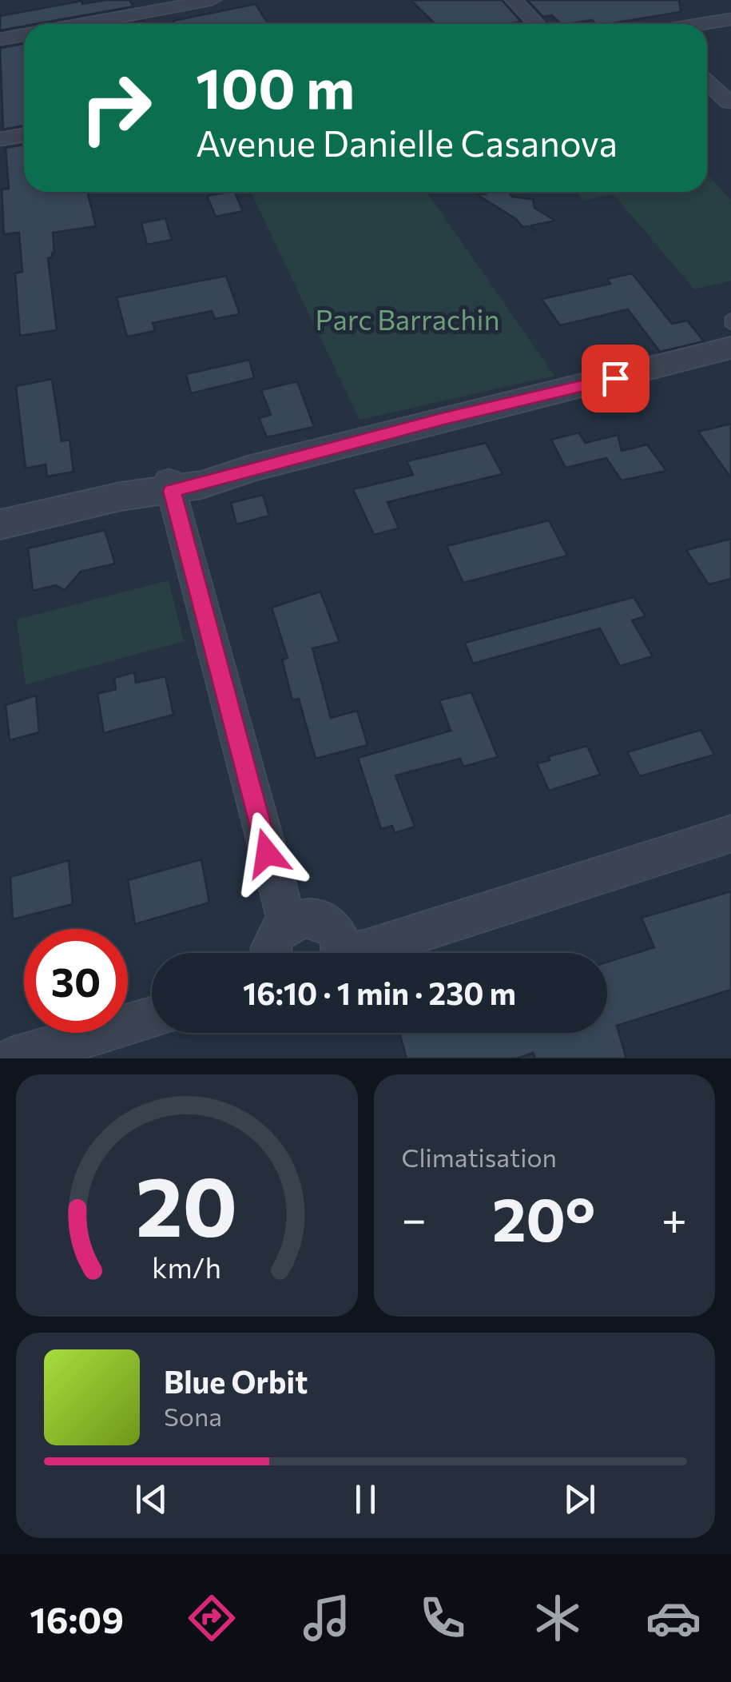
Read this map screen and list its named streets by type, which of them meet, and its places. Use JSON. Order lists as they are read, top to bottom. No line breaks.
{"parks":["Parc Barrachin"],"page":{"turn":["100 m","Avenue Danielle Casanova"],"limit":"30","trip":"16:10 · 1 min · 230 m","tile":"Climatisation","heat":["−","20°","+"],"song":["Blue Orbit","Sona"],"tabs":"16:09","gauge":["20","km/h"]}}
